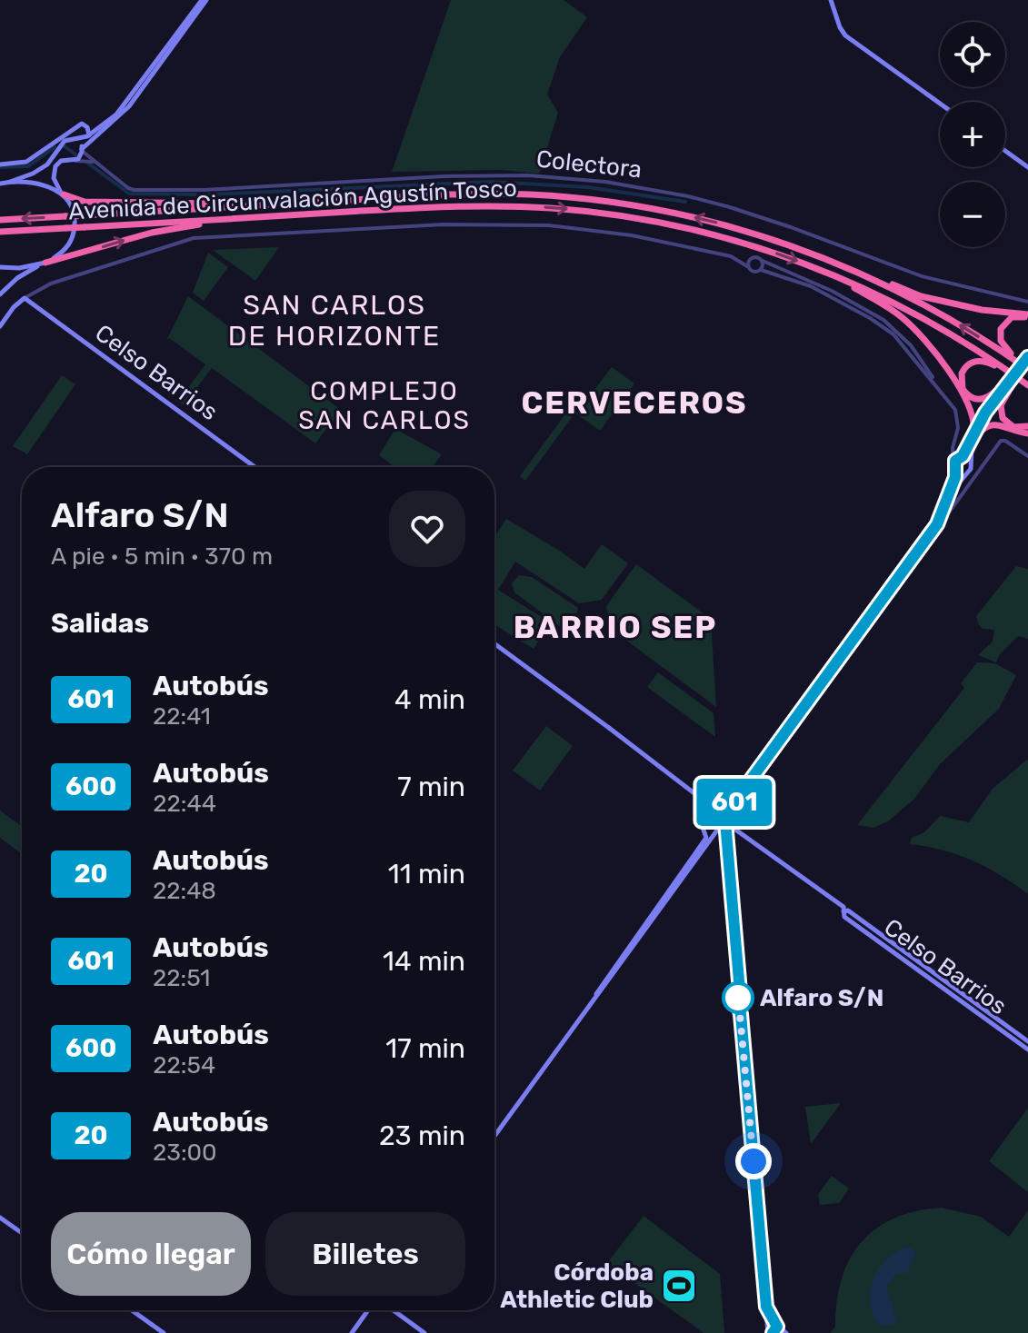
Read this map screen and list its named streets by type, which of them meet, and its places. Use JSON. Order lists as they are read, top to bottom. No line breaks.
{"streets":{"highway":["Avenida de Circunvalación Agustín Tosco"],"main road":["Celso Barrios"],"street":["Colectora"]},"districts":["SAN CARLOS DE HORIZONTE","COMPLEJO SAN CARLOS","CERVECEROS","BARRIO SEP"],"places":{"other":["Alfaro S/N"],"sports":["Córdoba Athletic Club"]},"lines":["bus line 601"],"page":{"on_map":"601","map_buttons":["+","−"],"heading":[["Alfaro S/N","A pie · 5 min · 370 m"],"Salidas"],"list":[{"mark":"601","name":"Autobús","note":"22:41","value":"4 min"},{"mark":"600","name":"Autobús","note":"22:44","value":"7 min"},{"mark":"20","name":"Autobús","note":"22:48","value":"11 min"},{"mark":"601","name":"Autobús","note":"22:51","value":"14 min"},{"mark":"600","name":"Autobús","note":"22:54","value":"17 min"},{"mark":"20","name":"Autobús","note":"23:00","value":"23 min"}],"buttons":["Cómo llegar","Billetes"]}}
